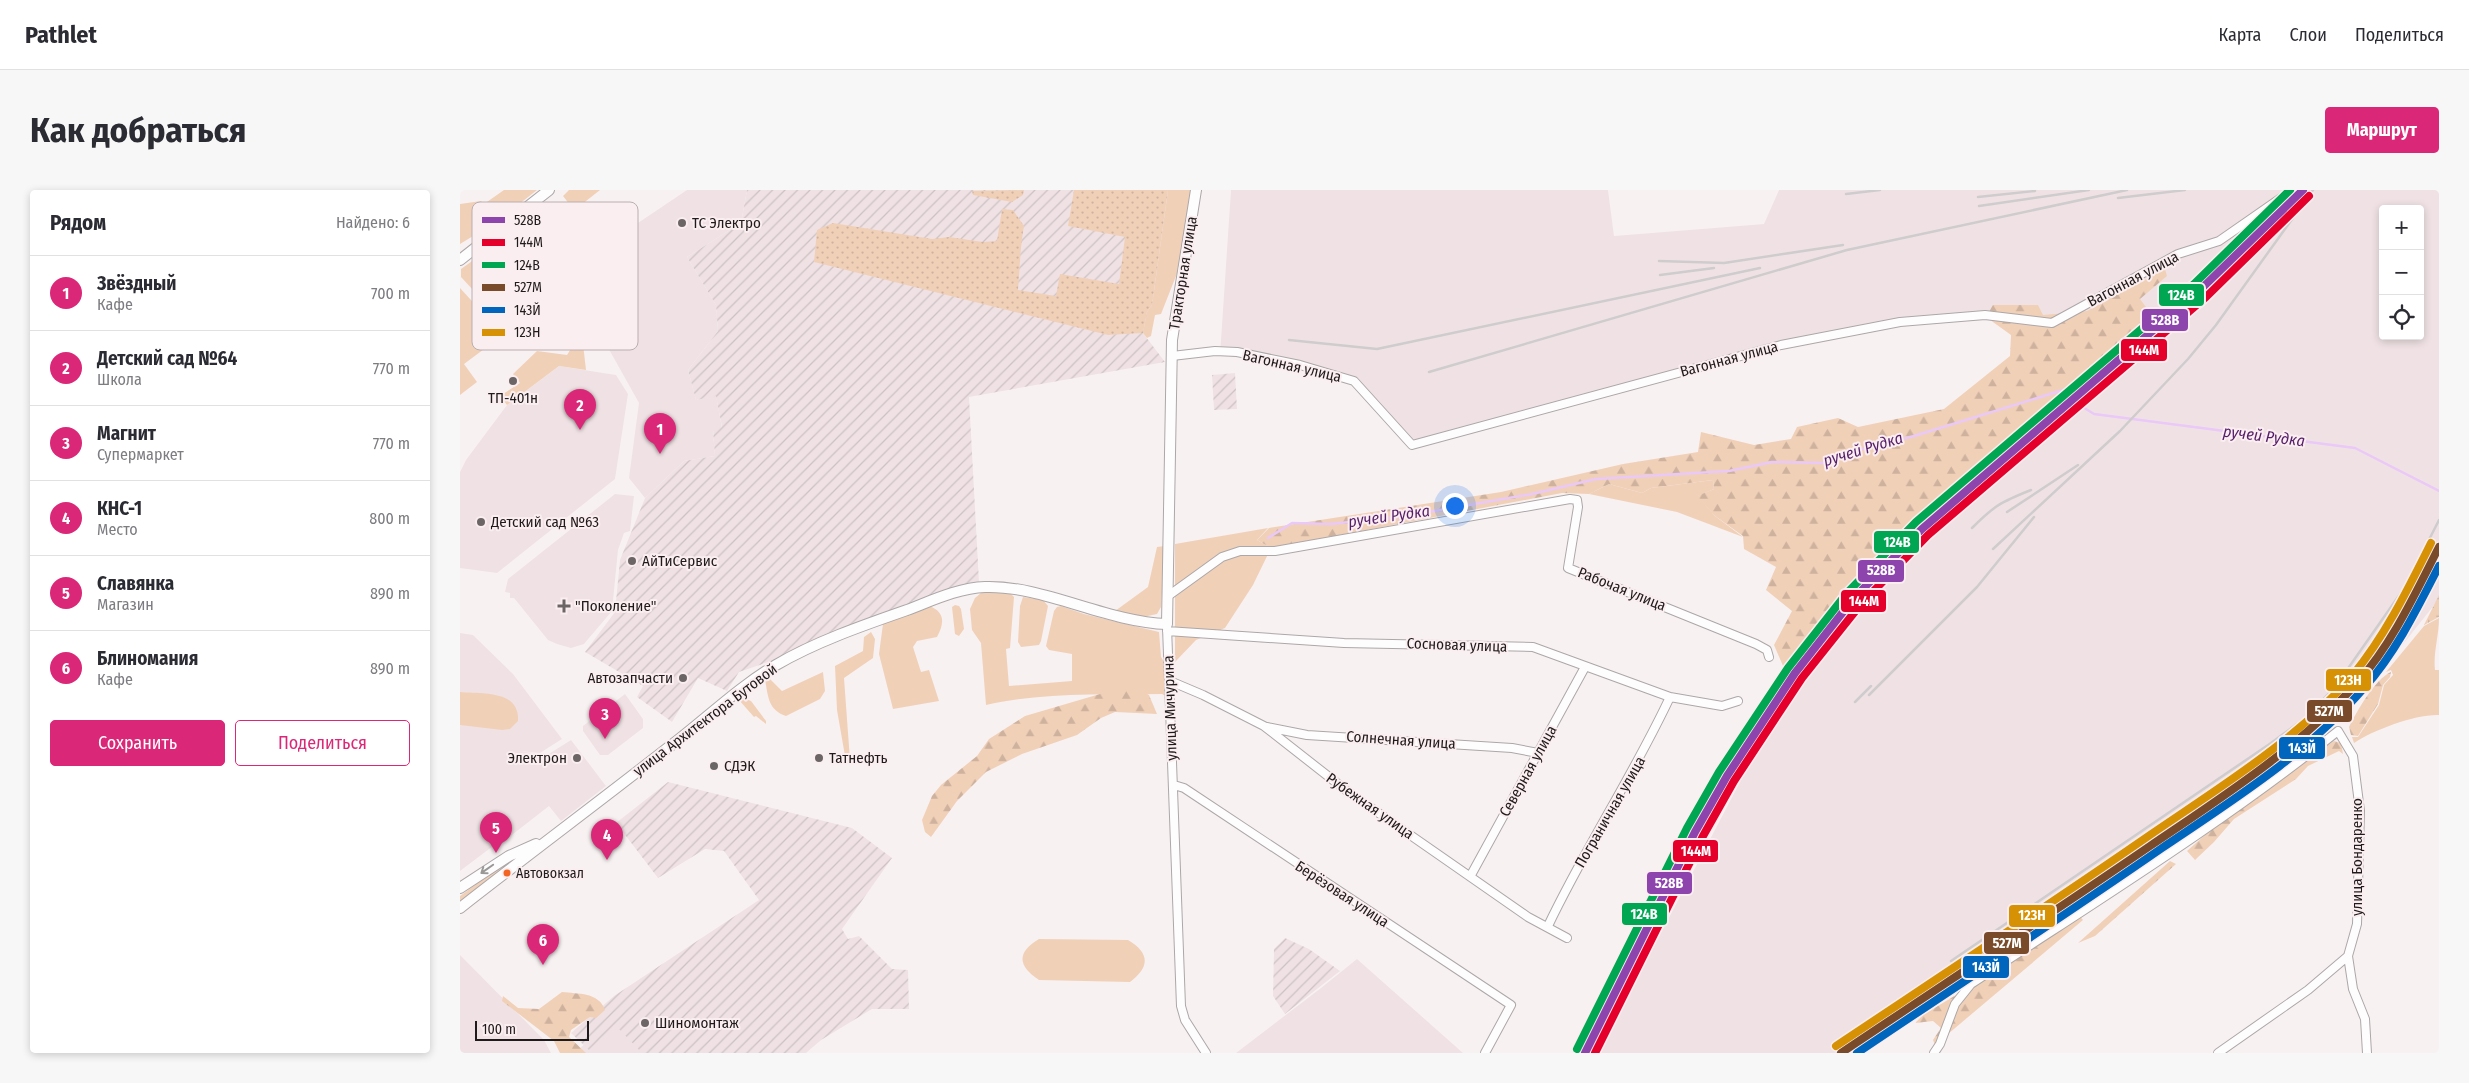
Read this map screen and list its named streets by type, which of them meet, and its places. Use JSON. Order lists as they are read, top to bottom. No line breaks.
{"streets":{"main road":["Тракторная улица","улица Мичурина","улица Архитектора Бутовой"],"street":["Вагонная улица","Рабочая улица","Сосновая улица","Солнечная улица","Северная улица","Рубежная улица","Пограничная улица","улица Бондаренко","Берёзовая улица"]},"crossings":[["Тракторная улица","Вагонная улица"],["Тракторная улица","улица Мичурина"],["Вагонная улица","улица Мичурина"],["Рабочая улица","улица Мичурина"],["Сосновая улица","улица Мичурина"],["Сосновая улица","улица Архитектора Бутовой"],["Сосновая улица","Северная улица"],["Сосновая улица","Пограничная улица"],["улица Мичурина","улица Архитектора Бутовой"],["улица Мичурина","Рубежная улица"],["улица Мичурина","Берёзовая улица"],["Солнечная улица","Северная улица"],["Солнечная улица","Рубежная улица"],["Северная улица","Рубежная улица"],["Рубежная улица","Пограничная улица"]],"water":["ручей Рудка"],"places":{"other":["ТС Электро","ТП-401н","Детский сад №63","АйТиСервис","Автозапчасти","Электрон","Татнефть","СДЭК","Автовокзал","Шиномонтаж"],"health":["\"Поколение\""]},"lines":["transit line 528В","transit line 124В","transit line 144М","transit line 123Н","transit line 527М","transit line 143Й"],"legend":["528В","144М","124В","527М","143Й","123Н"],"scale_bar":"100 m","page":{"header":"Pathlet","nav":["Карта","Слои","Поделиться"],"buttons":["Маршрут",["Сохранить","Поделиться"]],"title":"Как добраться","heading":["Рядом","Найдено: 6"],"map_buttons":["+","−"],"list":[{"mark":"1","name":"Звёздный","note":"Кафе","value":"700 m"},{"mark":"2","name":"Детский сад №64","note":"Школа","value":"770 m"},{"mark":"3","name":"Магнит","note":"Супермаркет","value":"770 m"},{"mark":"4","name":"КНС-1","note":"Место","value":"800 m"},{"mark":"5","name":"Славянка","note":"Магазин","value":"890 m"},{"mark":"6","name":"Блиномания","note":"Кафе","value":"890 m"}],"pins":["2","1","3","5","4","6"],"scale":"100 m"}}
